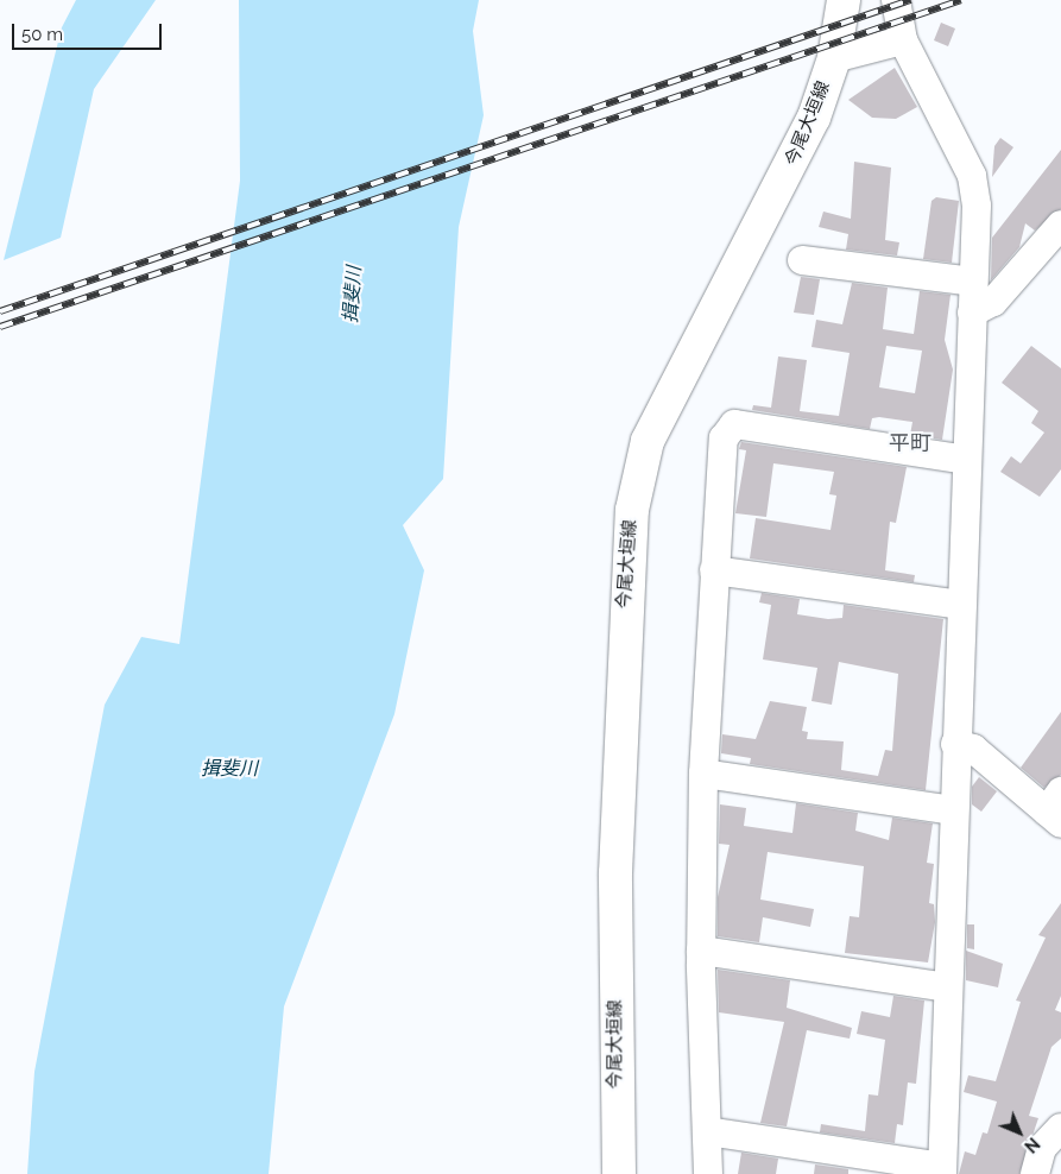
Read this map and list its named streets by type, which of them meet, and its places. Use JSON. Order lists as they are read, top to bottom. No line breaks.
{"streets":{"main road":["今尾大垣線"]},"districts":["平町"],"water":["揖斐川"],"scale_bar":"50 m","north":"bottom right"}
